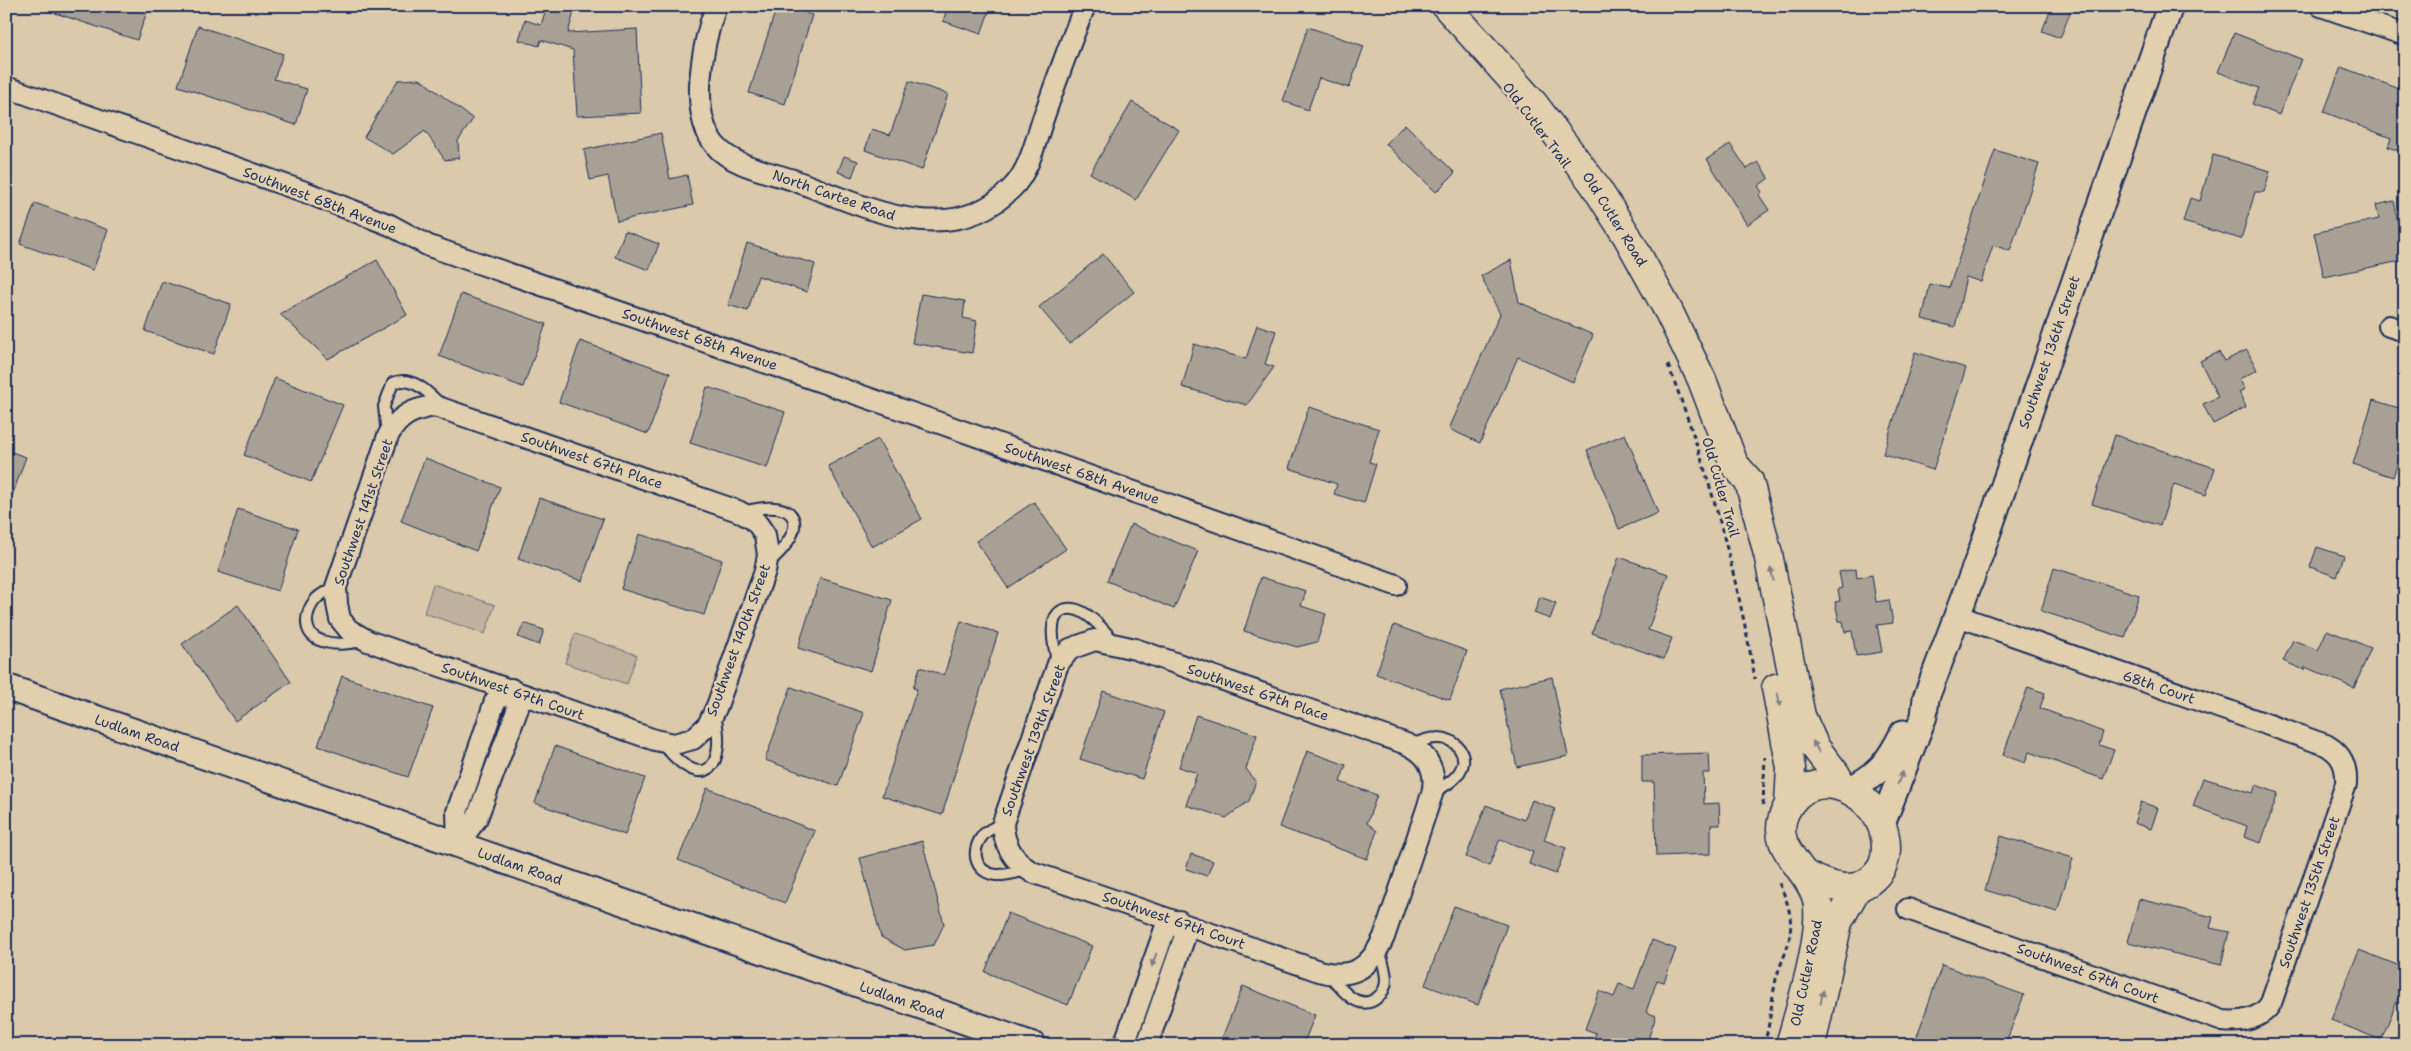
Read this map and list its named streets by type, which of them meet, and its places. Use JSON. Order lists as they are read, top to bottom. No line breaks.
{"streets":{"main road":["Old Cutler Road"],"street":["North Cartee Road","Southwest 68th Avenue","Southwest 136th Street","Southwest 67th Place","Southwest 141st Street","Southwest 140th Street","68th Court","Southwest 67th Court","Ludlam Road","Southwest 139th Street","Southwest 135th Street"],"path":["Old Cutler Trail"]},"crossings":[["Old Cutler Road","Southwest 136th Street"],["Southwest 136th Street","68th Court"],["Southwest 67th Place","Southwest 141st Street"],["Southwest 67th Place","Southwest 140th Street"],["Southwest 67th Place","Southwest 139th Street"],["Southwest 141st Street","Southwest 67th Court"],["Southwest 140th Street","Southwest 67th Court"],["68th Court","Southwest 135th Street"],["Southwest 67th Court","Southwest 139th Street"],["Southwest 67th Court","Southwest 135th Street"]]}
